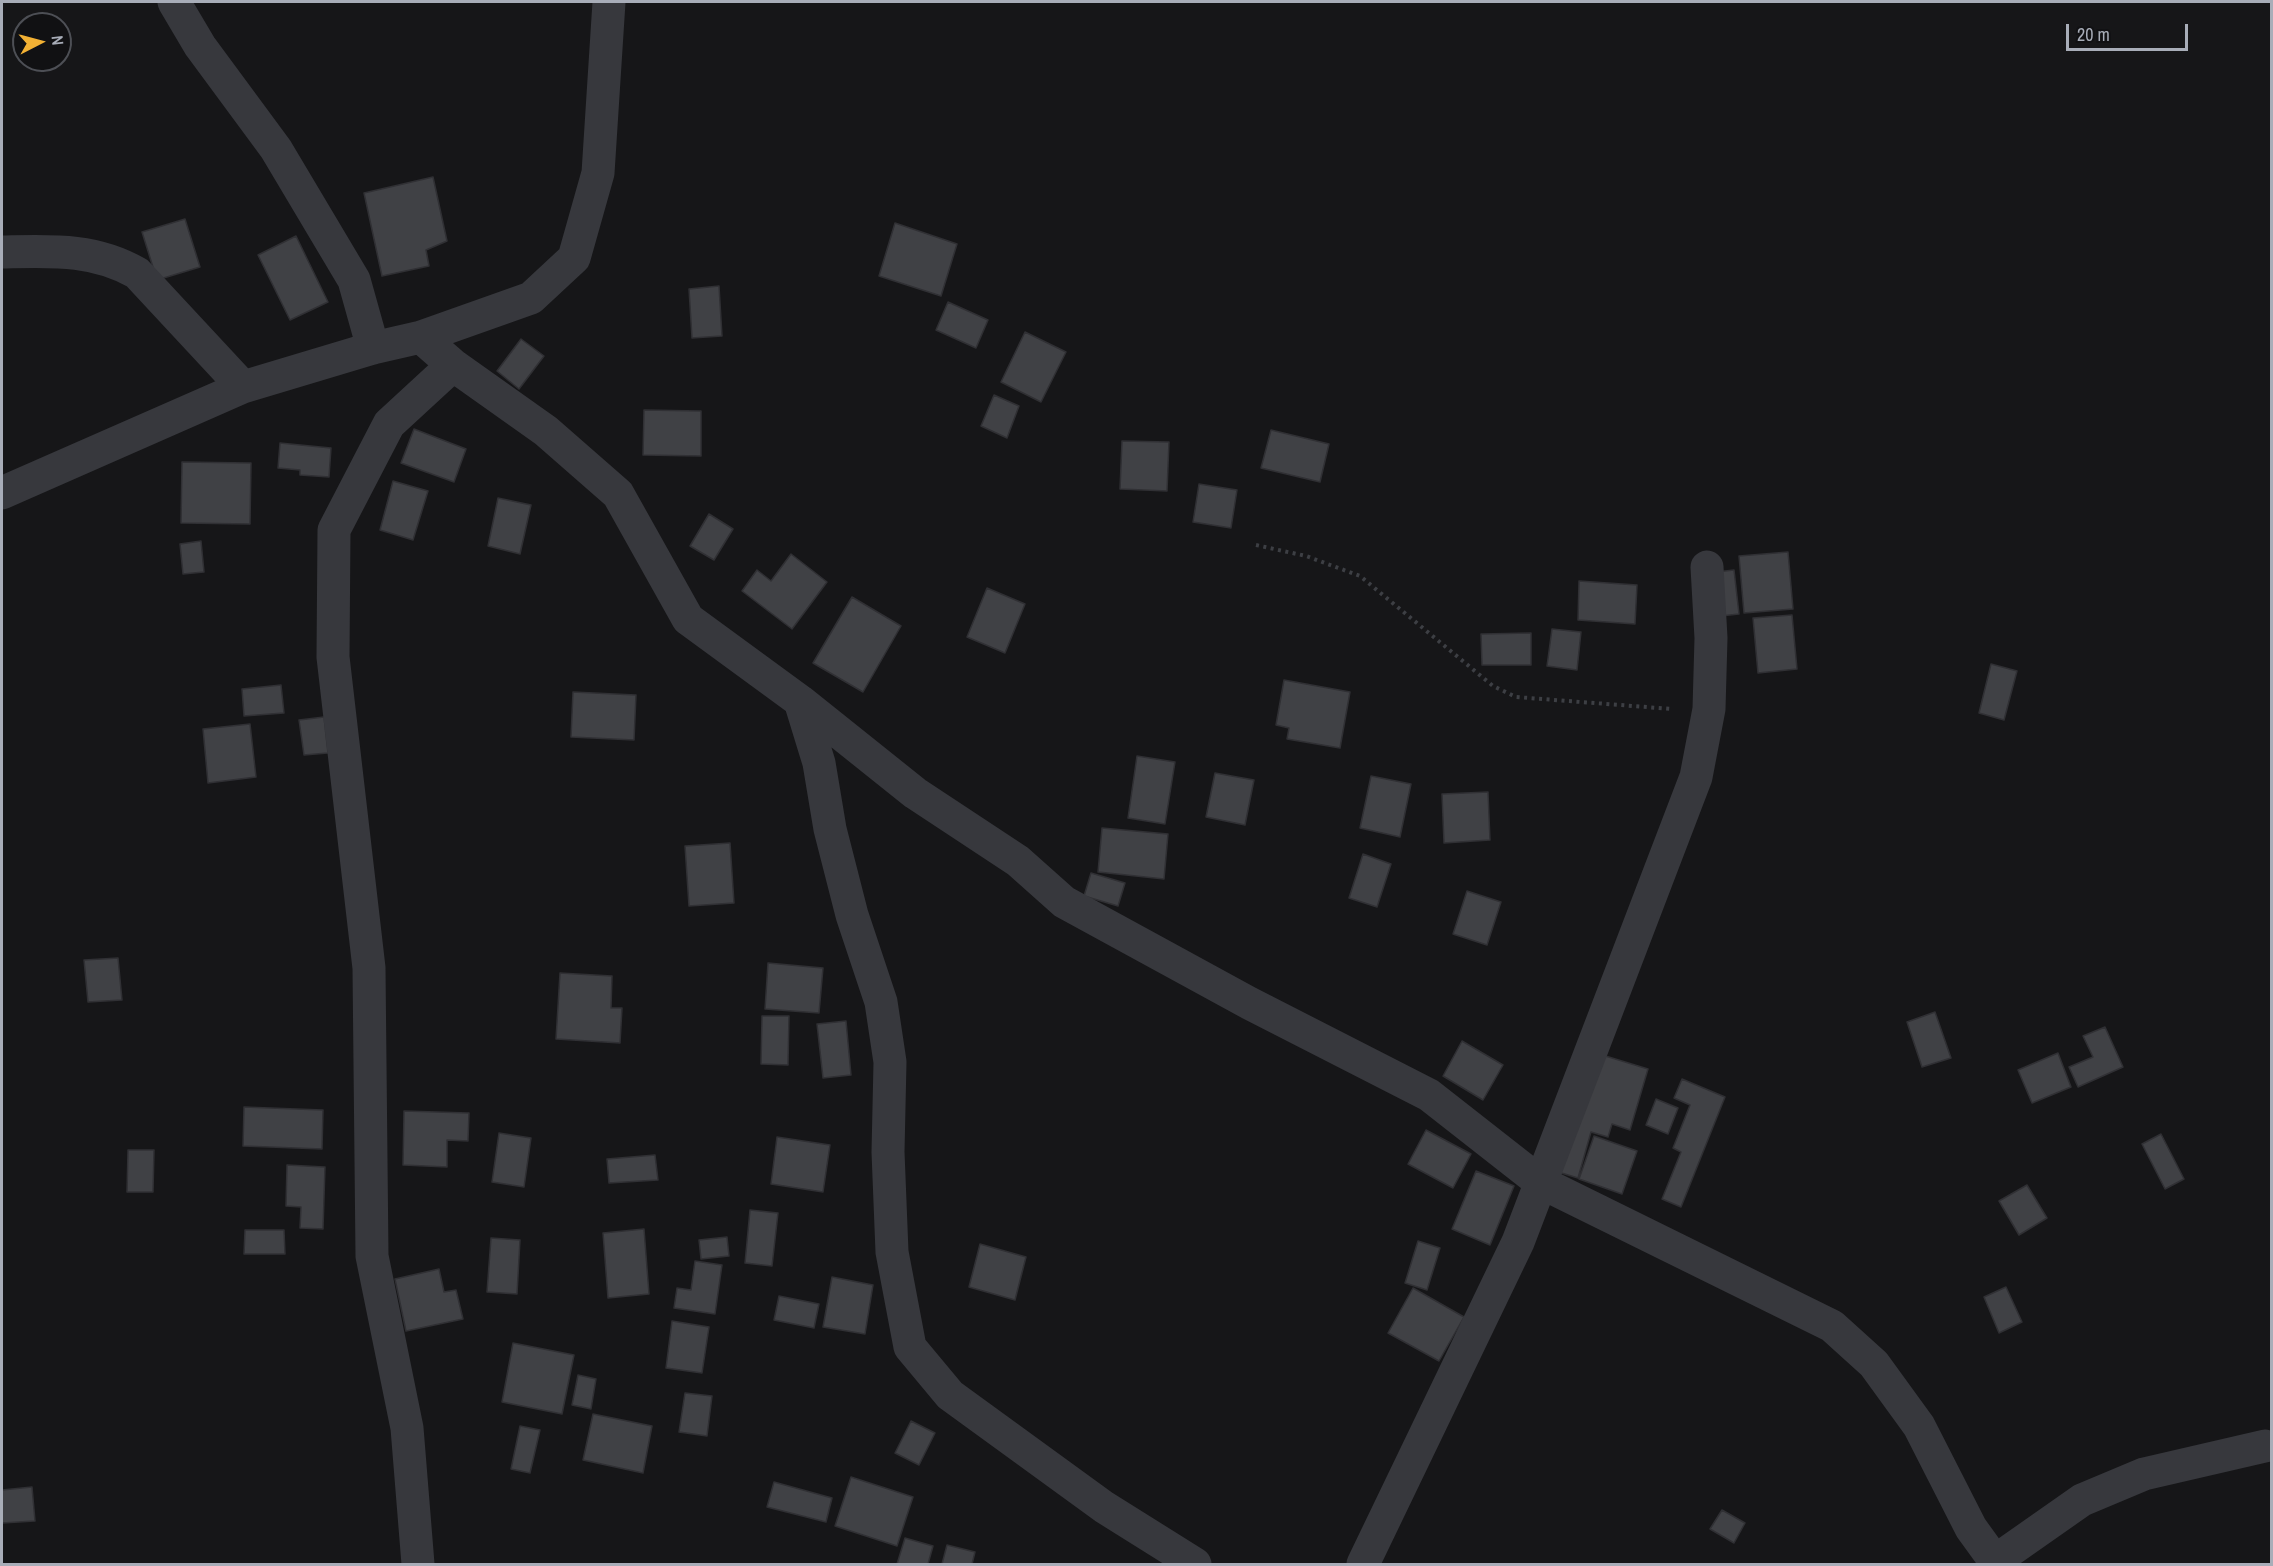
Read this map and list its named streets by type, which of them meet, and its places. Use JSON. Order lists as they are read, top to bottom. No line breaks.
{"scale_bar":"20 m","north":"right"}
